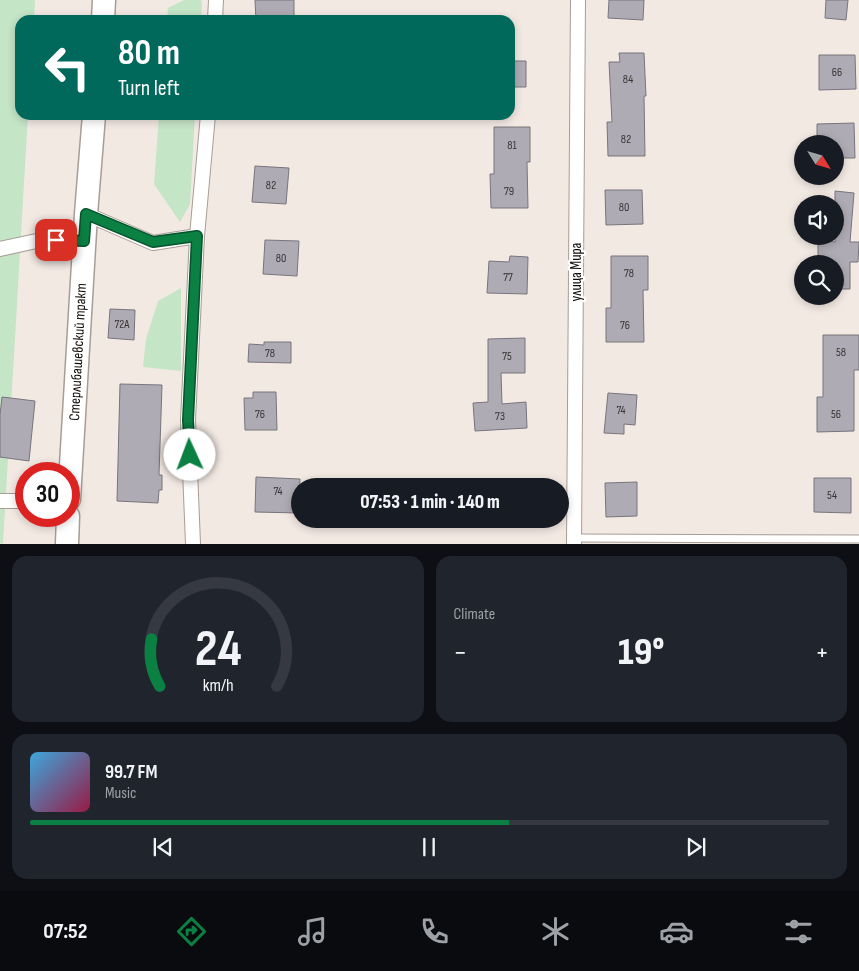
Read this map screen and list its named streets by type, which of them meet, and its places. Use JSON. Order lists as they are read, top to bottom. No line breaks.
{"streets":{"main road":["Стерлибашевский тракт"],"street":["улица Мира"]},"house_numbers":["66","84","82","81","82","79","80","80","78","77","72А","76","58","78","75","74","76","56","73","74","54"],"north":"bottom right","page":{"turn":["80 m","Turn left"],"limit":"30","trip":"07:53 · 1 min · 140 m","tile":"Climate","heat":["−","19°","+"],"song":["99.7 FM","Music"],"tabs":"07:52","gauge":["24","km/h"]}}
